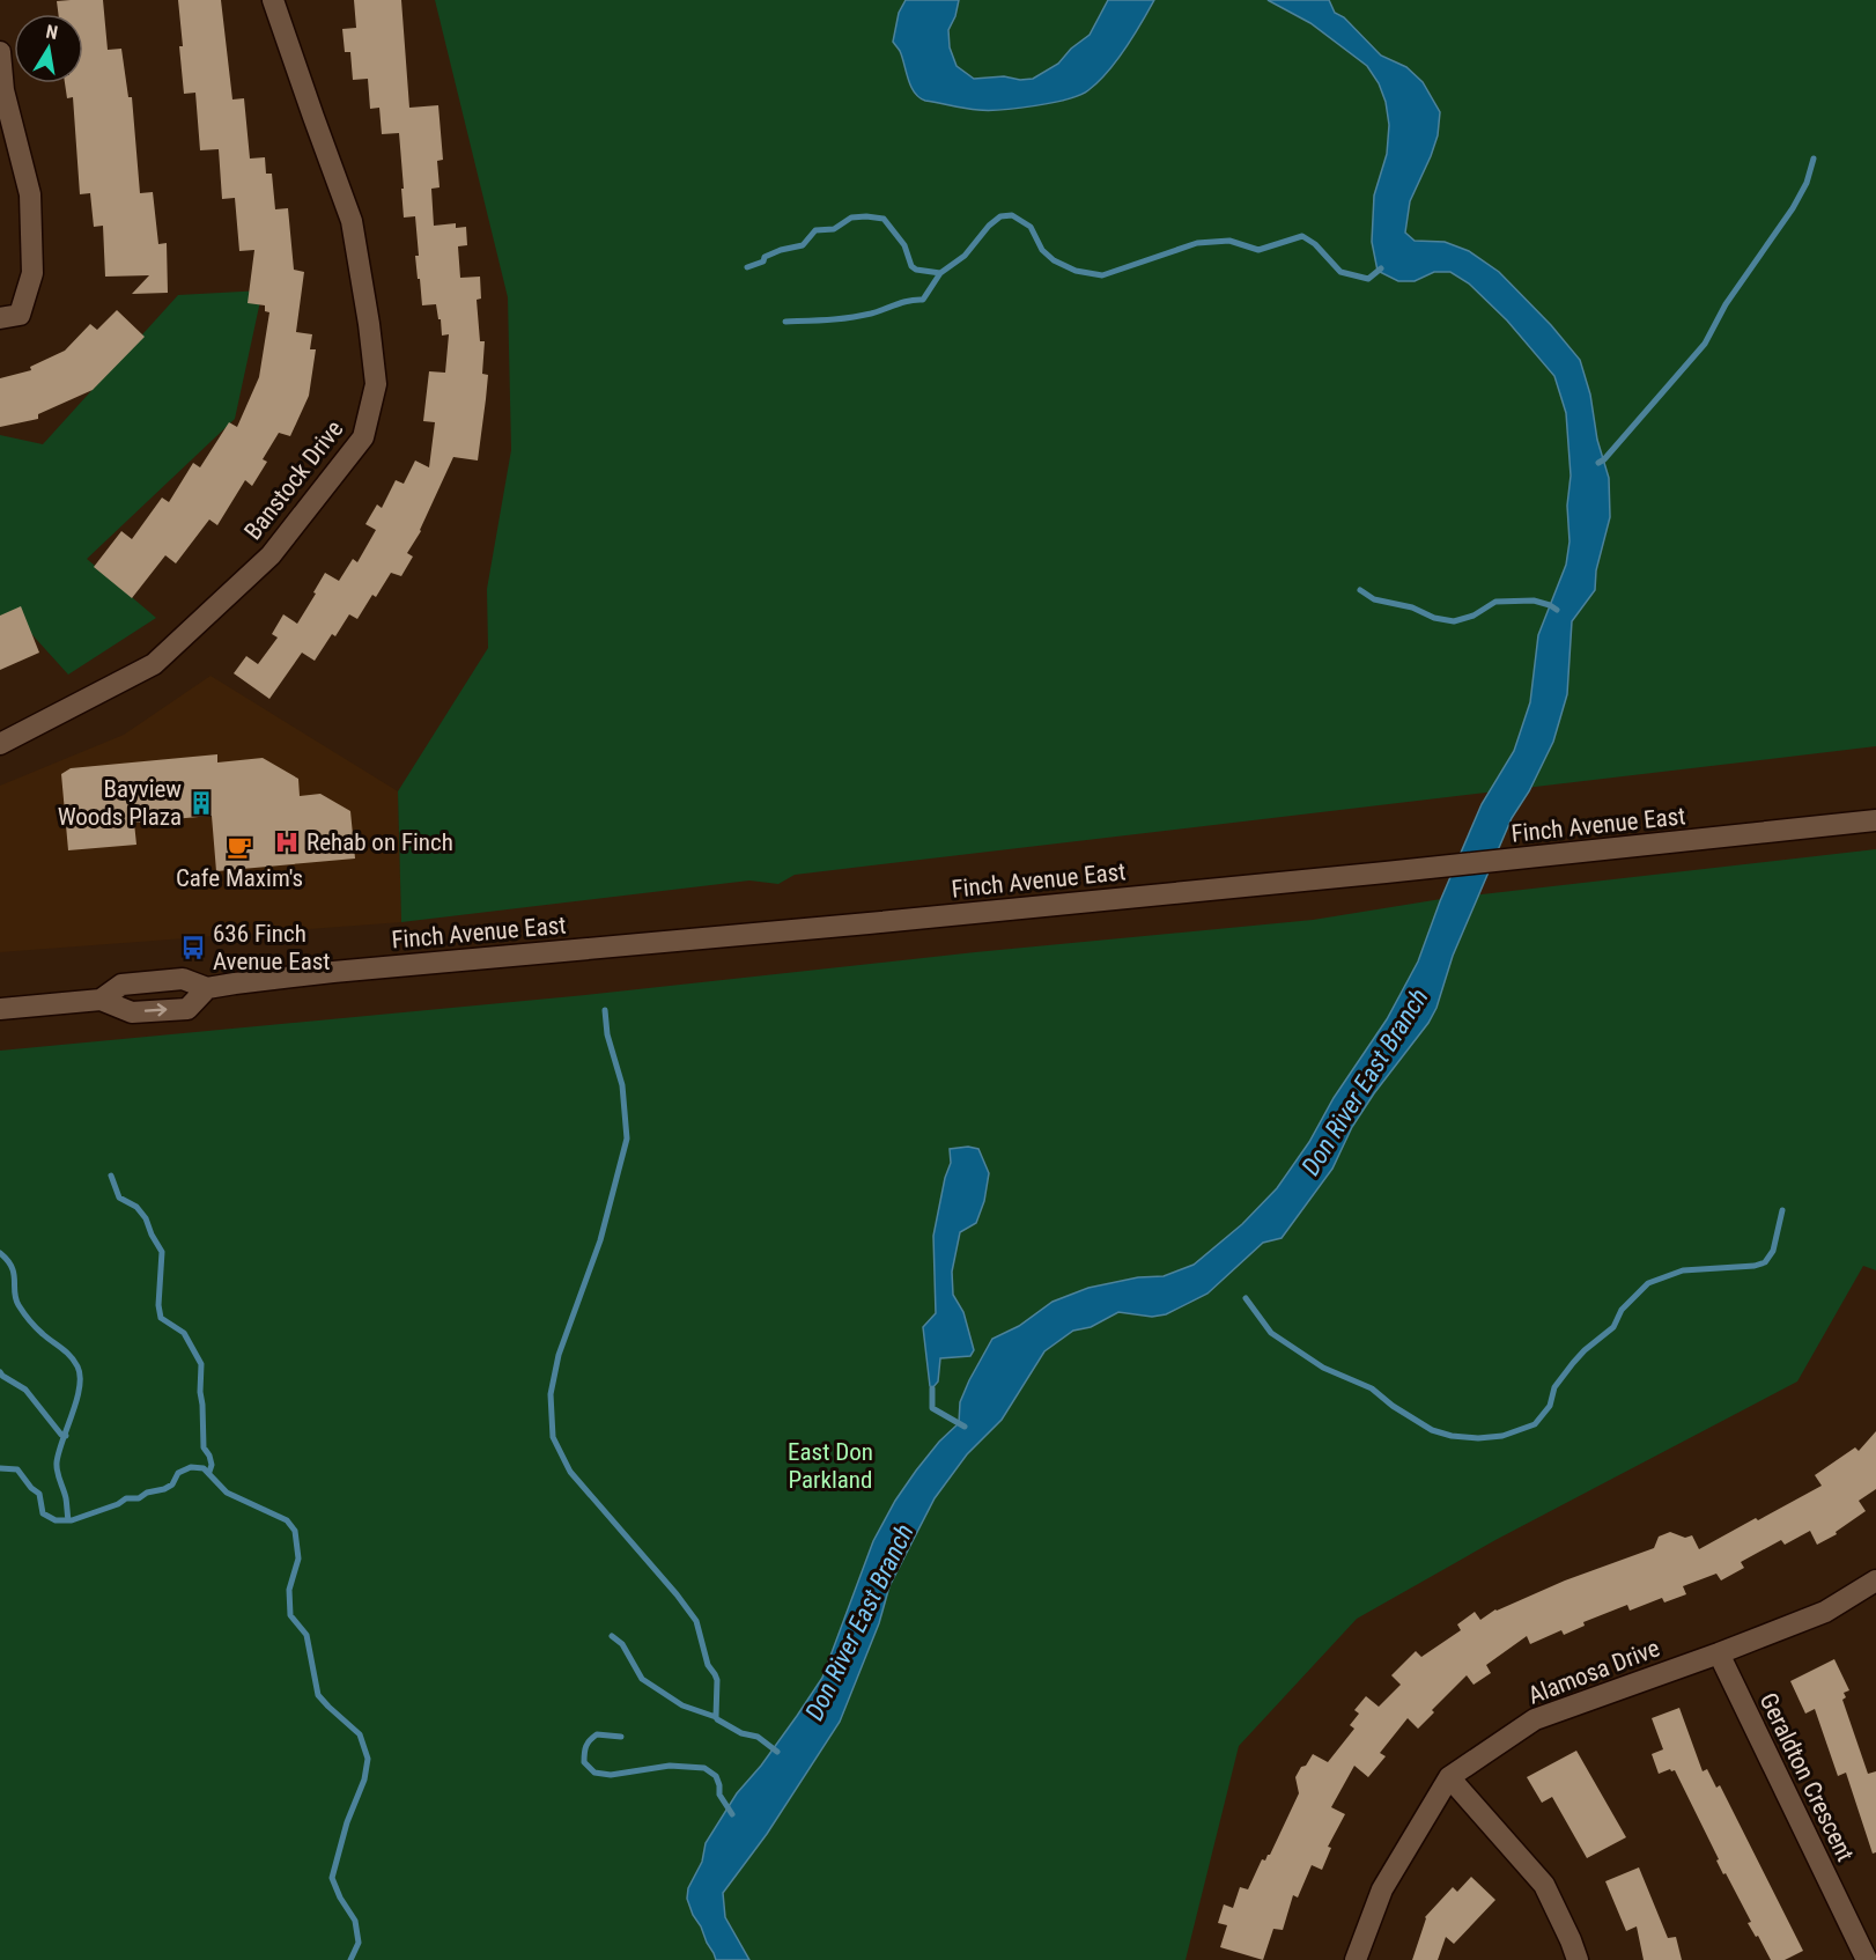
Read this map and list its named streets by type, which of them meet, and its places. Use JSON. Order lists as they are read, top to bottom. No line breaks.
{"streets":{"street":["Banstock Drive","Finch Avenue East","Alamosa Drive","Geraldton Crescent"]},"crossings":[["Alamosa Drive","Geraldton Crescent"]],"water":["Don River East Branch"],"parks":["East Don Parkland"],"places":{"building":["Bayview Woods Plaza"],"hospital":["Rehab on Finch"],"cafe":["Cafe Maxim's"],"bus stop":["636 Finch Avenue East"]},"north":"top"}
